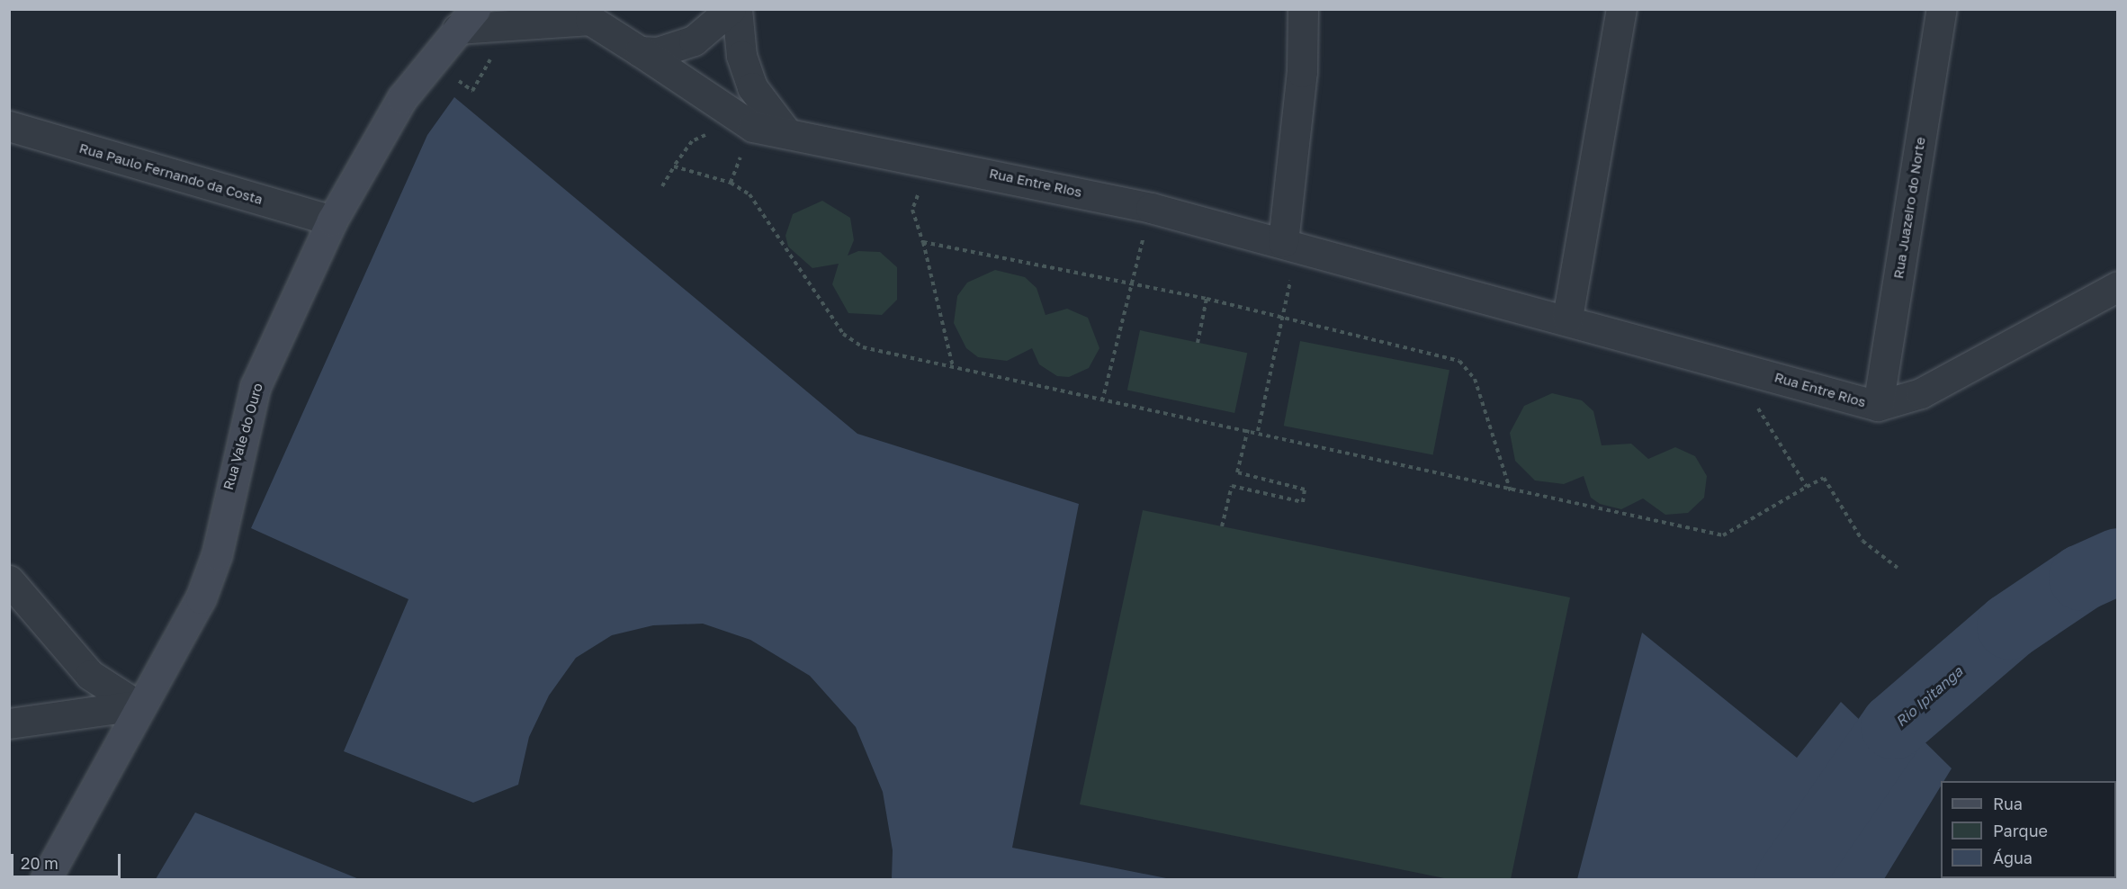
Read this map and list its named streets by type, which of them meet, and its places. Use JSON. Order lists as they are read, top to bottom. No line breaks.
{"streets":{"street":["Rua Paulo Fernando da Costa","Rua Entre Rios","Rua Juazeiro do Norte","Rua Vale do Ouro"]},"crossings":[["Rua Paulo Fernando da Costa","Rua Vale do Ouro"],["Rua Entre Rios","Rua Juazeiro do Norte"],["Rua Entre Rios","Rua Vale do Ouro"]],"water":["Rio Ipitanga"],"legend":["Rua","Parque","Água"],"scale_bar":"20 m"}
